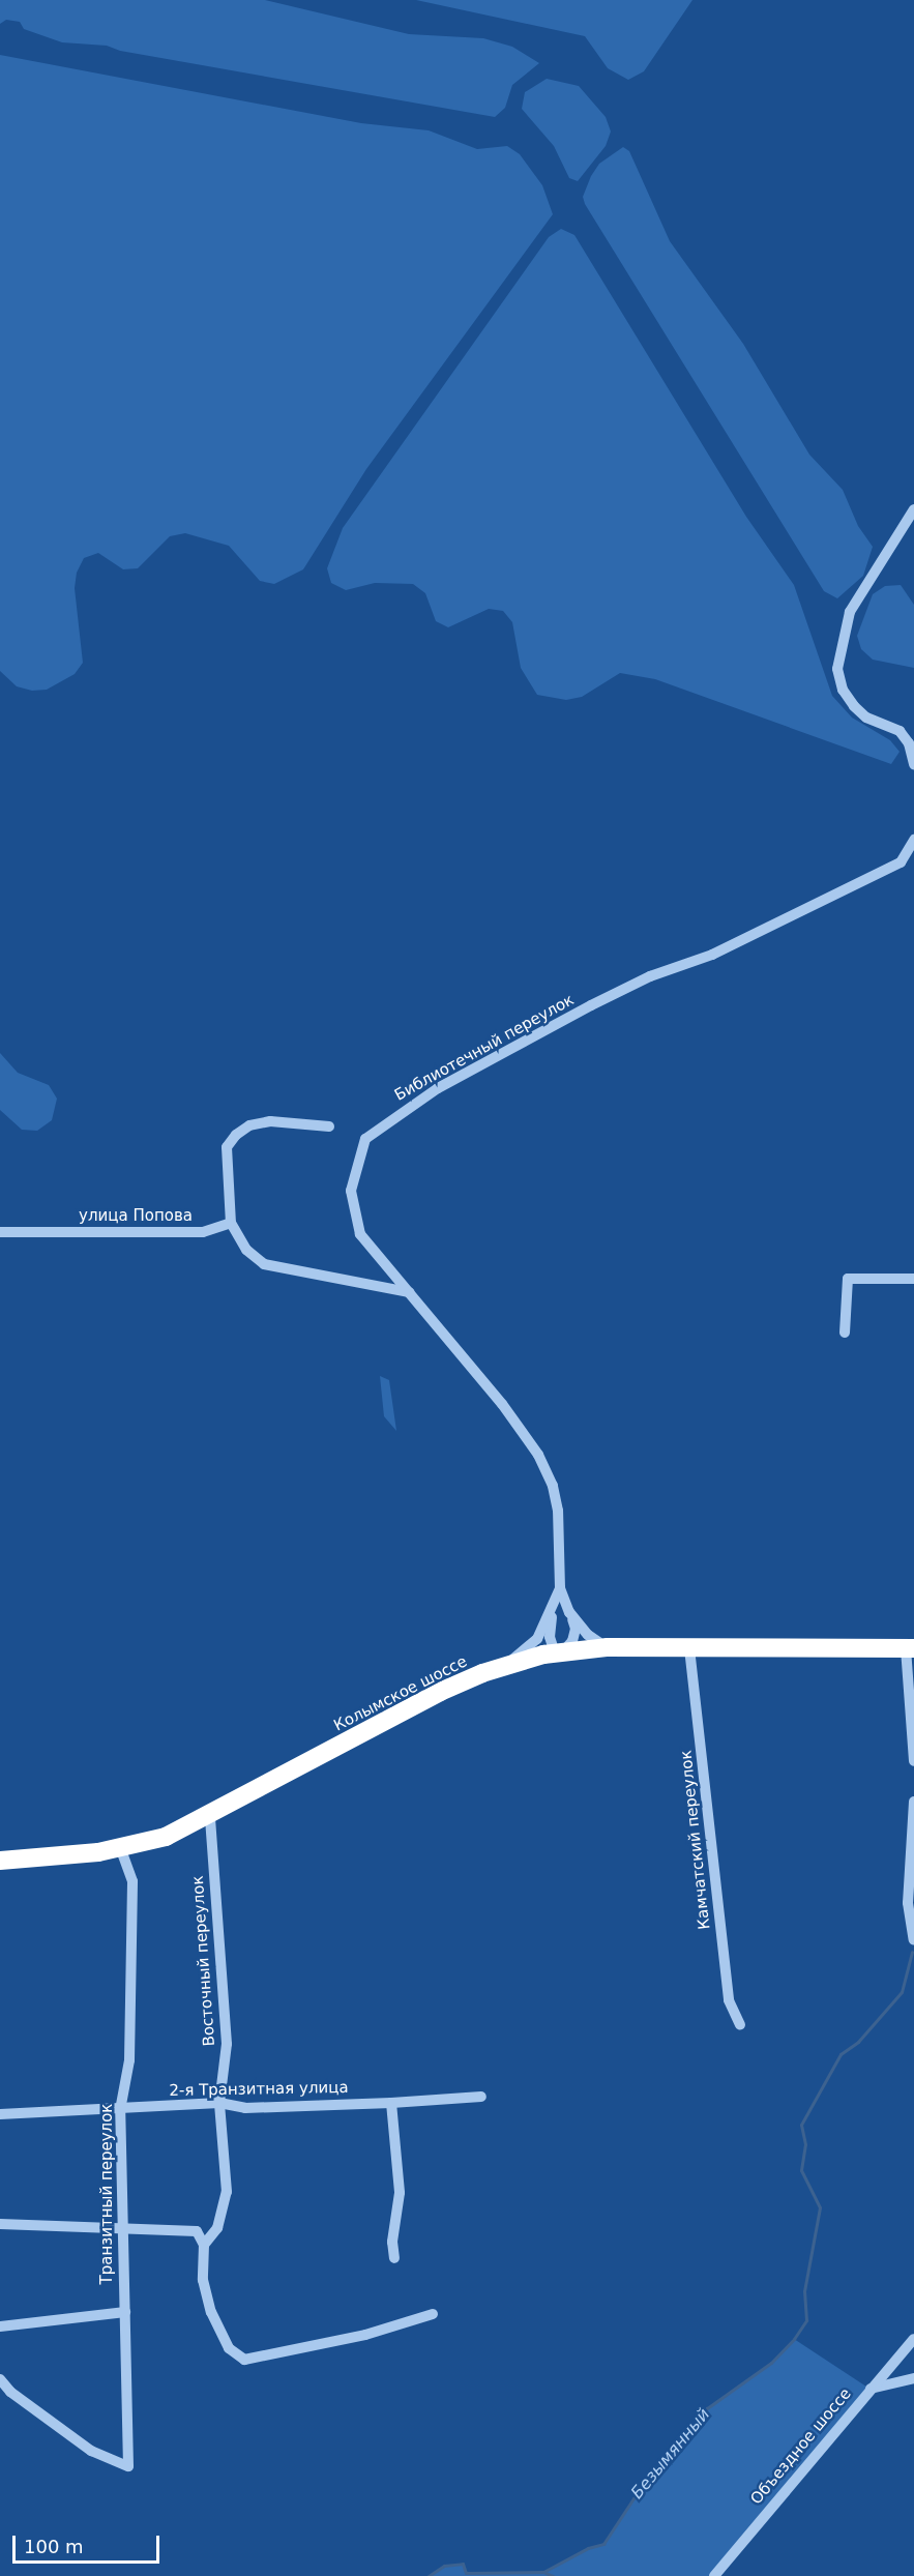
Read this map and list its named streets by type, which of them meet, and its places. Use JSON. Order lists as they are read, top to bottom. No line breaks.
{"streets":{"highway":["Колымское шоссе"],"street":["Библиотечный переулок","улица Попова","Камчатский переулок","Восточный переулок","2-я Транзитная улица","Транзитный переулок","Объездное шоссе"]},"crossings":[["Библиотечный переулок","Колымское шоссе"],["Колымское шоссе","Камчатский переулок"],["Колымское шоссе","Восточный переулок"],["Колымское шоссе","Транзитный переулок"],["Восточный переулок","2-я Транзитная улица"],["2-я Транзитная улица","Транзитный переулок"]],"water":["Безымянный"],"scale_bar":"100 m"}
